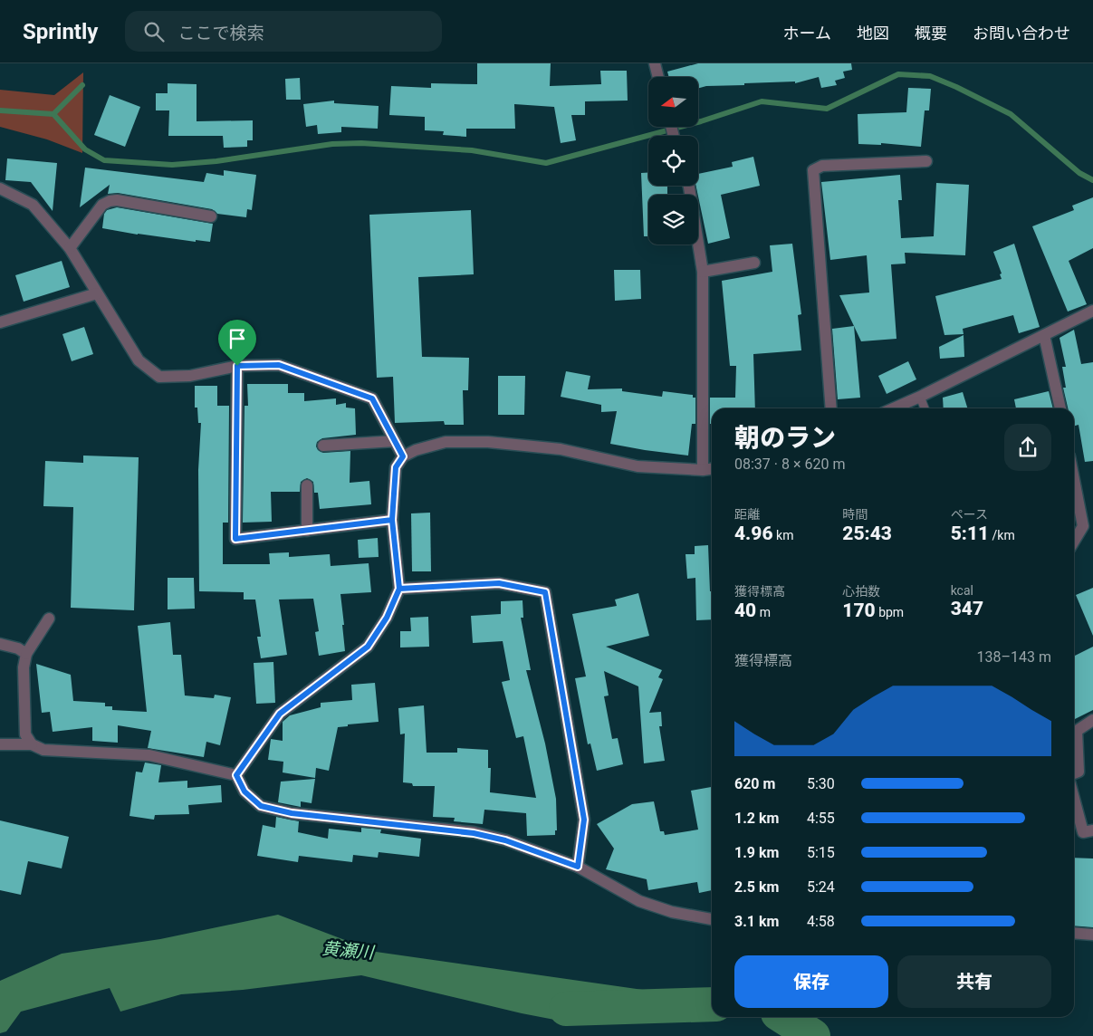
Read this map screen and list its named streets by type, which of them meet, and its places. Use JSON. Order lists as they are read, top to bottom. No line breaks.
{"water":["黄瀬川"],"north":"left","page":{"header":"Sprintly","search":"ここで検索","nav":["ホーム","地図","概要","お問い合わせ"],"heading":["朝のラン","08:37 · 8 × 620 m"],"stats":[["距離","4.96 km"],["時間","25:43"],["ペース","5:11 /km"],["獲得標高","40 m"],["心拍数","170 bpm"],["kcal","347"]],"chart":["獲得標高","138–143 m"],"list":[{"name":"620 m","note":"5:30"},{"name":"1.2 km","note":"4:55"},{"name":"1.9 km","note":"5:15"},{"name":"2.5 km","note":"5:24"},{"name":"3.1 km","note":"4:58"}],"buttons":["保存","共有"]}}
